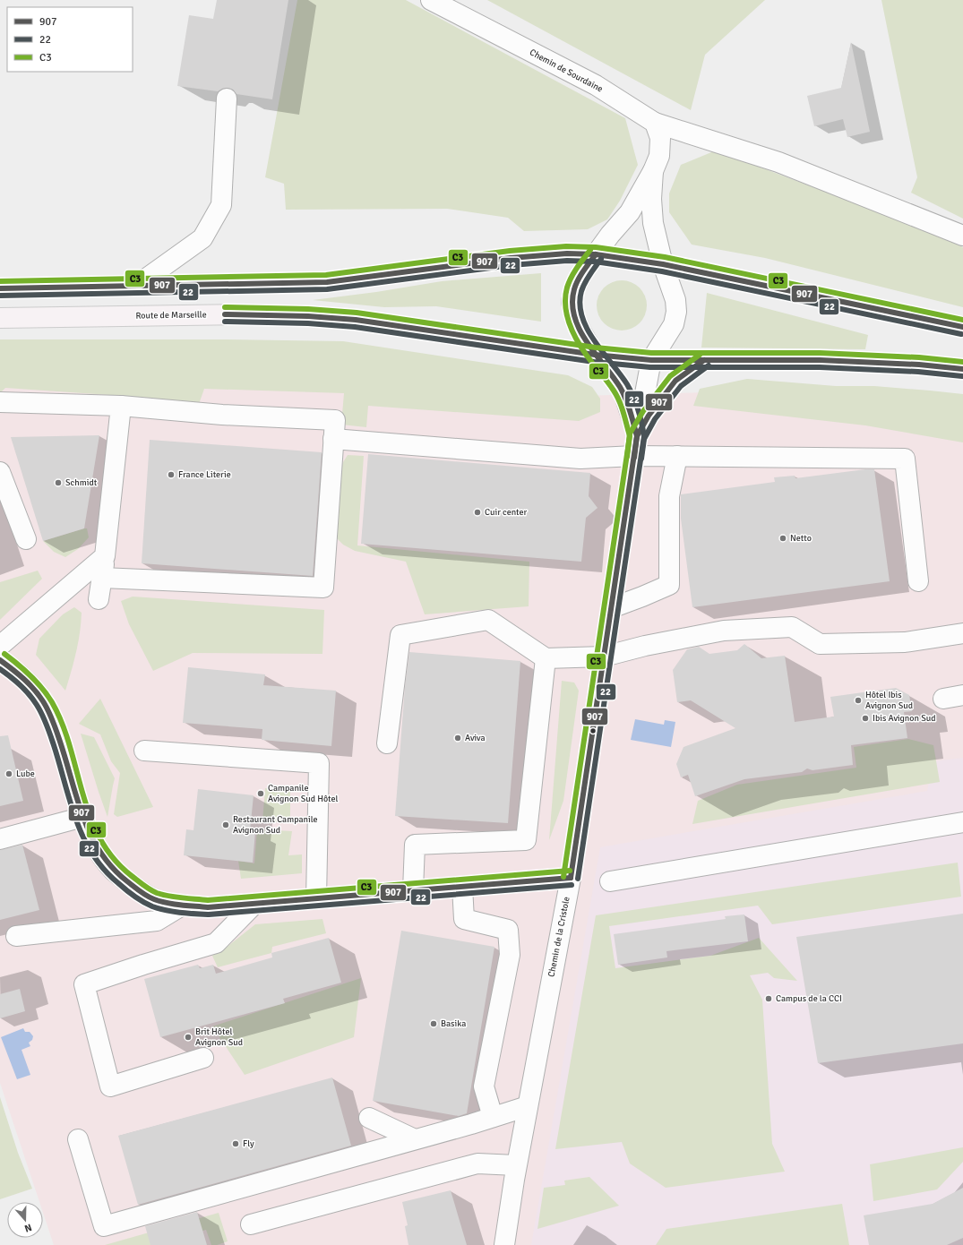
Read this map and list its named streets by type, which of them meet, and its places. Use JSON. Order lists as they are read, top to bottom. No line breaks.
{"streets":{"main road":["Route de Marseille"],"street":["Chemin de Sourdaine","Chemin de la Cristole"]},"crossings":[["Route de Marseille","Chemin de la Cristole"]],"places":["France Literie","Schmidt","Cuir center","Netto","Hôtel Ibis Avignon Sud","Ibis Avignon Sud","Aviva","Lube","Campanile Avignon Sud Hôtel","Restaurant Campanile Avignon Sud","Campus de la CCI","Basika","Brit Hôtel Avignon Sud","Fly"],"lines":["transit line C3","transit line 907","transit line 22"],"legend":["907","22","C3"],"north":"bottom"}
